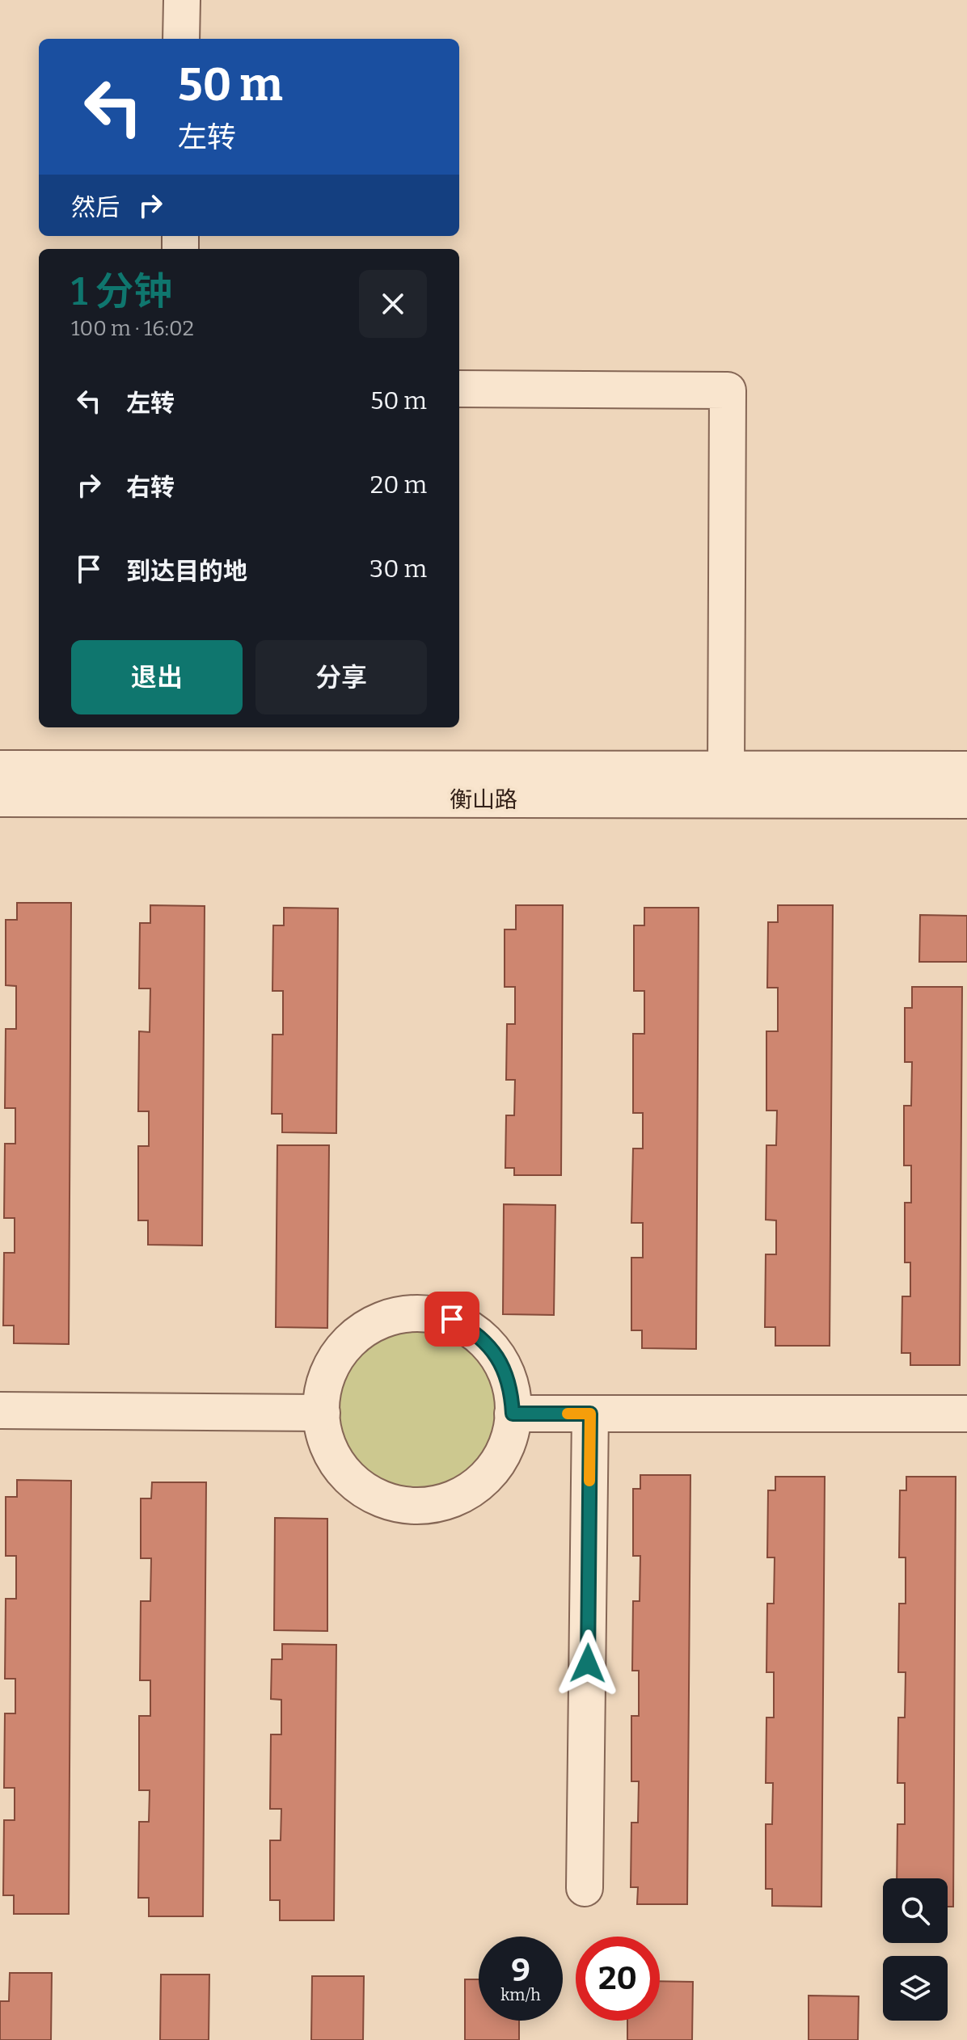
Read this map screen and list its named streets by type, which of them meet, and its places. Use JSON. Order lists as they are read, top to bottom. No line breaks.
{"streets":{"street":["衡山路"]},"page":{"turn":["50 m","左转"],"then":"然后","heading":["1 分钟","100 m · 16:02"],"list":[{"name":"左转","value":"50 m"},{"name":"右转","value":"20 m"},{"name":"到达目的地","value":"30 m"}],"buttons":["退出","分享"],"speed":"9 km/h","limit":"20"}}
